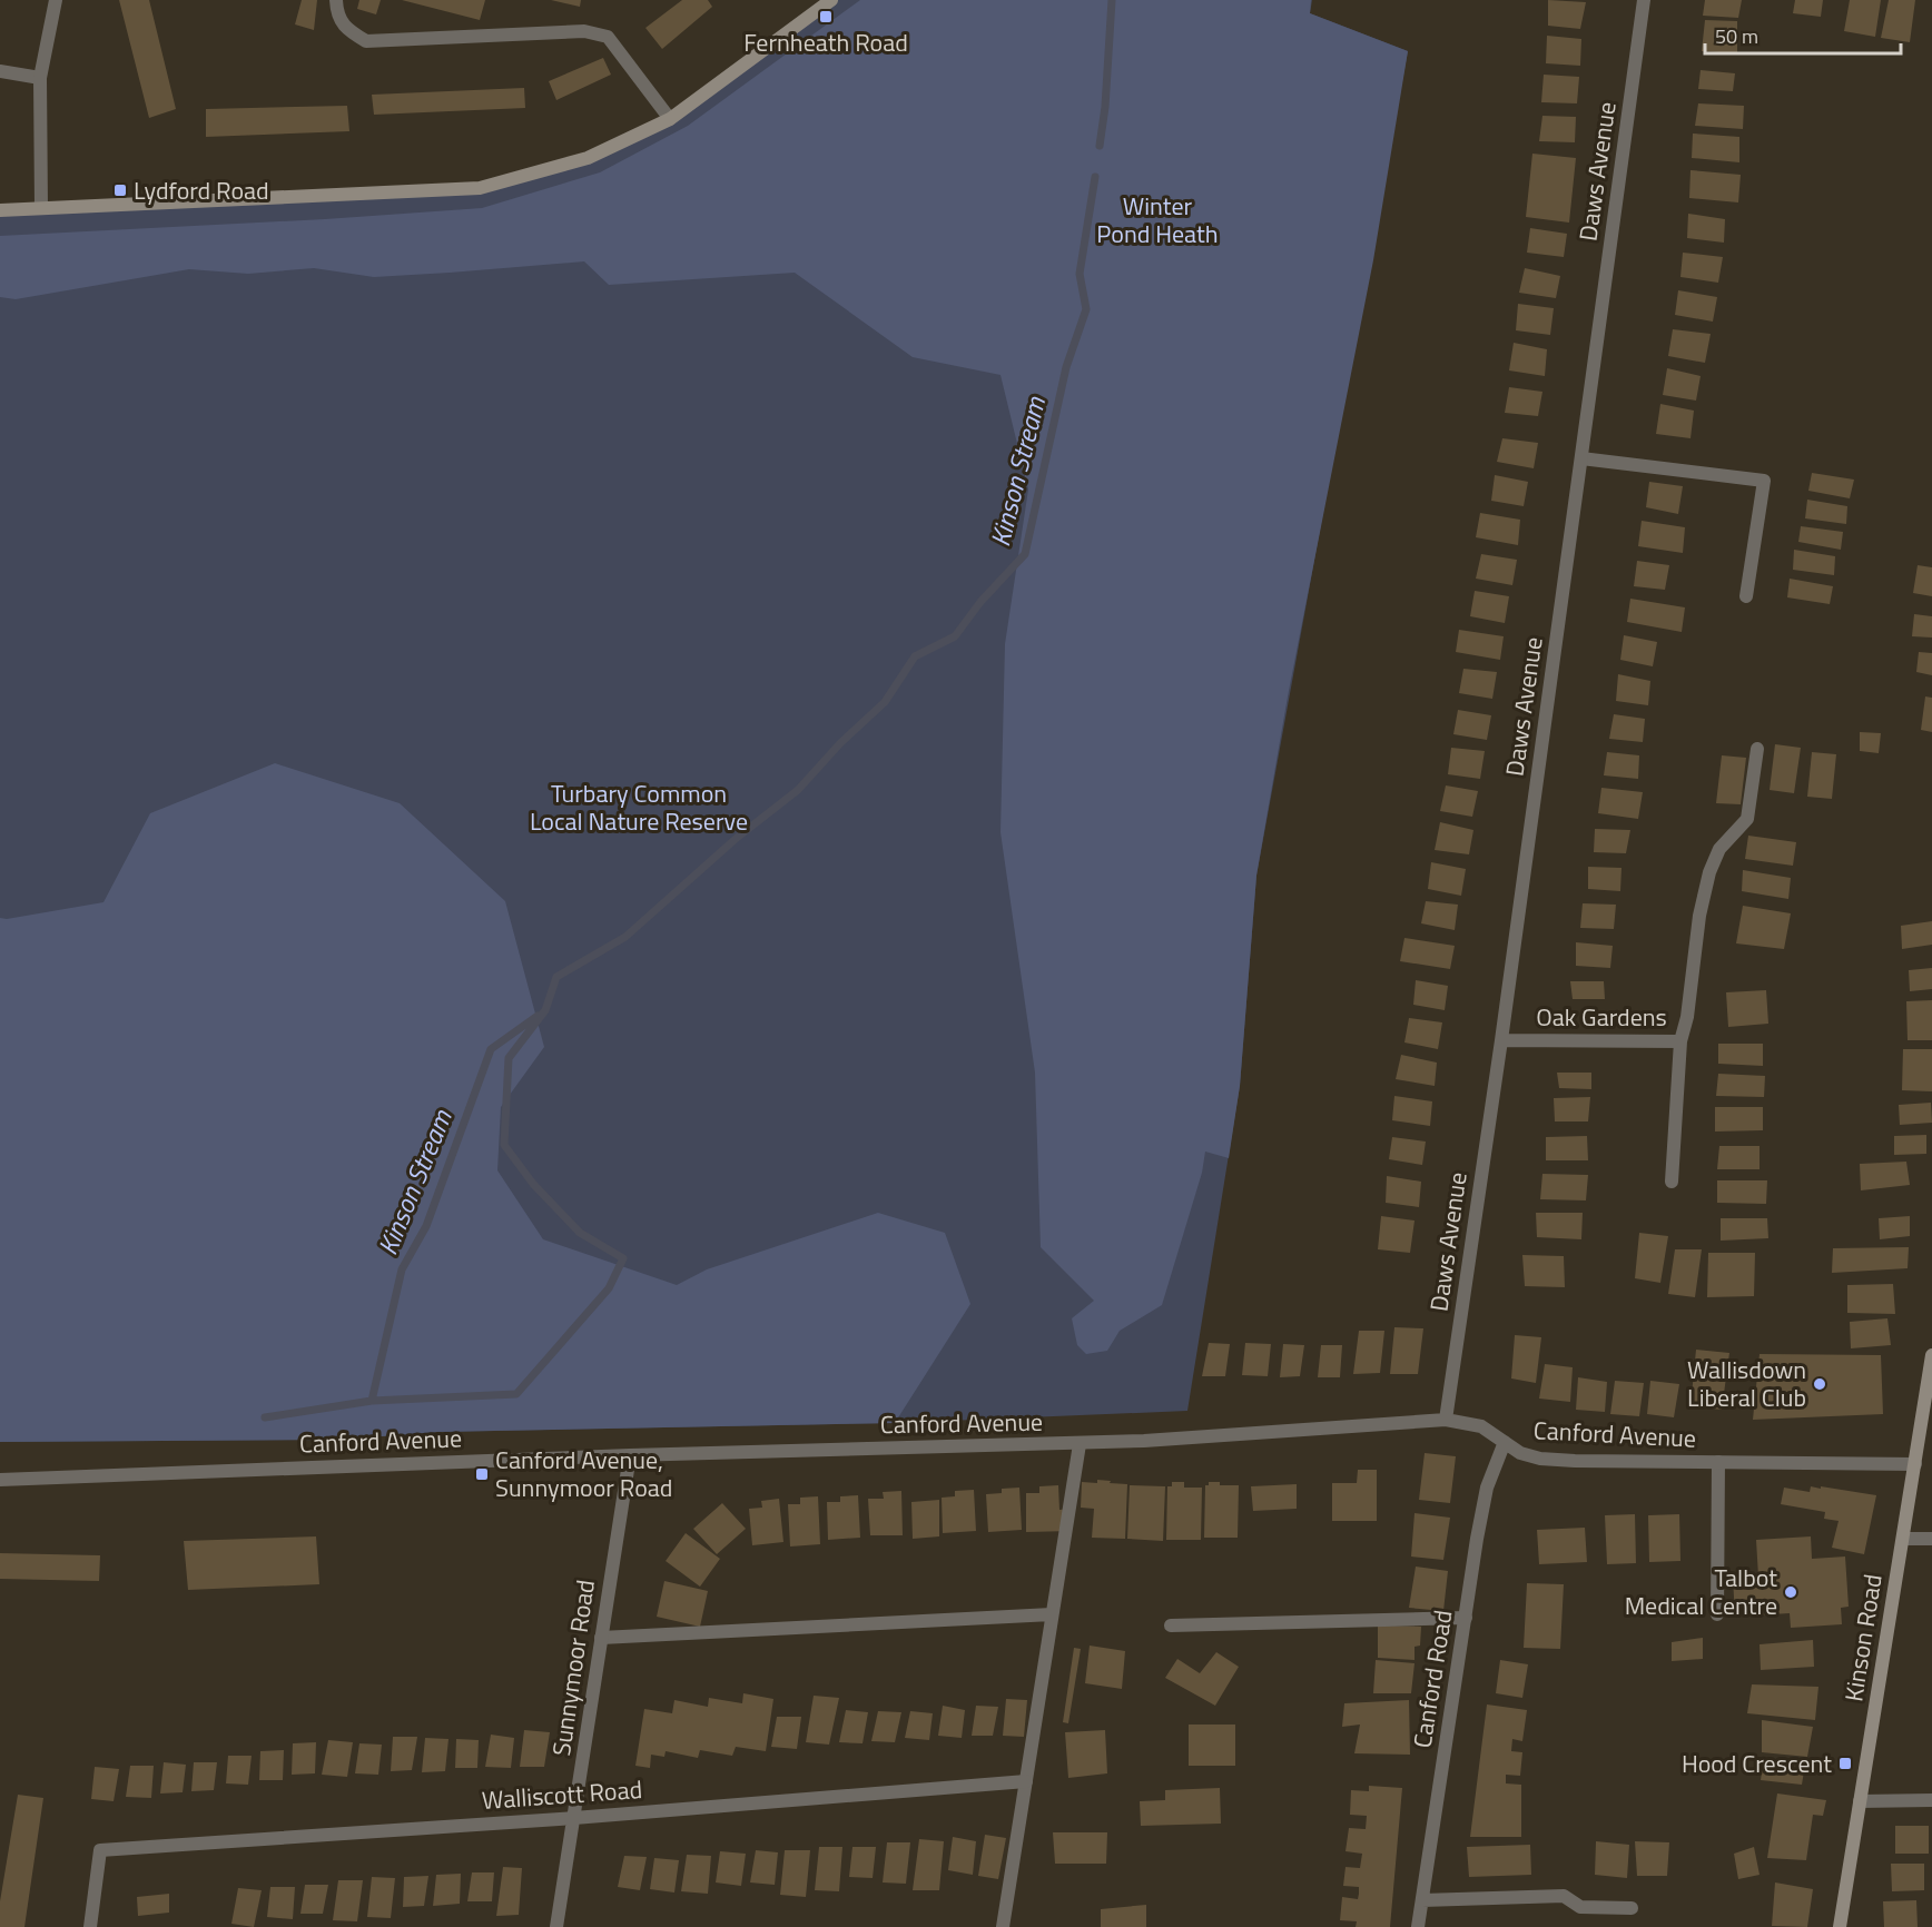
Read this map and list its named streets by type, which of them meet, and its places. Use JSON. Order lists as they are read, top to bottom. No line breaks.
{"streets":{"street":["Daws Avenue","Oak Gardens","Canford Avenue","Kinson Road","Sunnymoor Road","Canford Road","Walliscott Road"]},"crossings":[["Daws Avenue","Oak Gardens"],["Daws Avenue","Canford Avenue"],["Canford Avenue","Kinson Road"],["Canford Avenue","Sunnymoor Road"],["Canford Avenue","Canford Road"],["Sunnymoor Road","Walliscott Road"]],"water":["Kinson Stream"],"parks":["Winter Pond Heath","Turbary Common Local Nature Reserve"],"places":{"transit":["Fernheath Road","Lydford Road","Canford Avenue, Sunnymoor Road","Hood Crescent"],"other":["Wallisdown Liberal Club","Talbot Medical Centre"]},"scale_bar":"50 m"}
